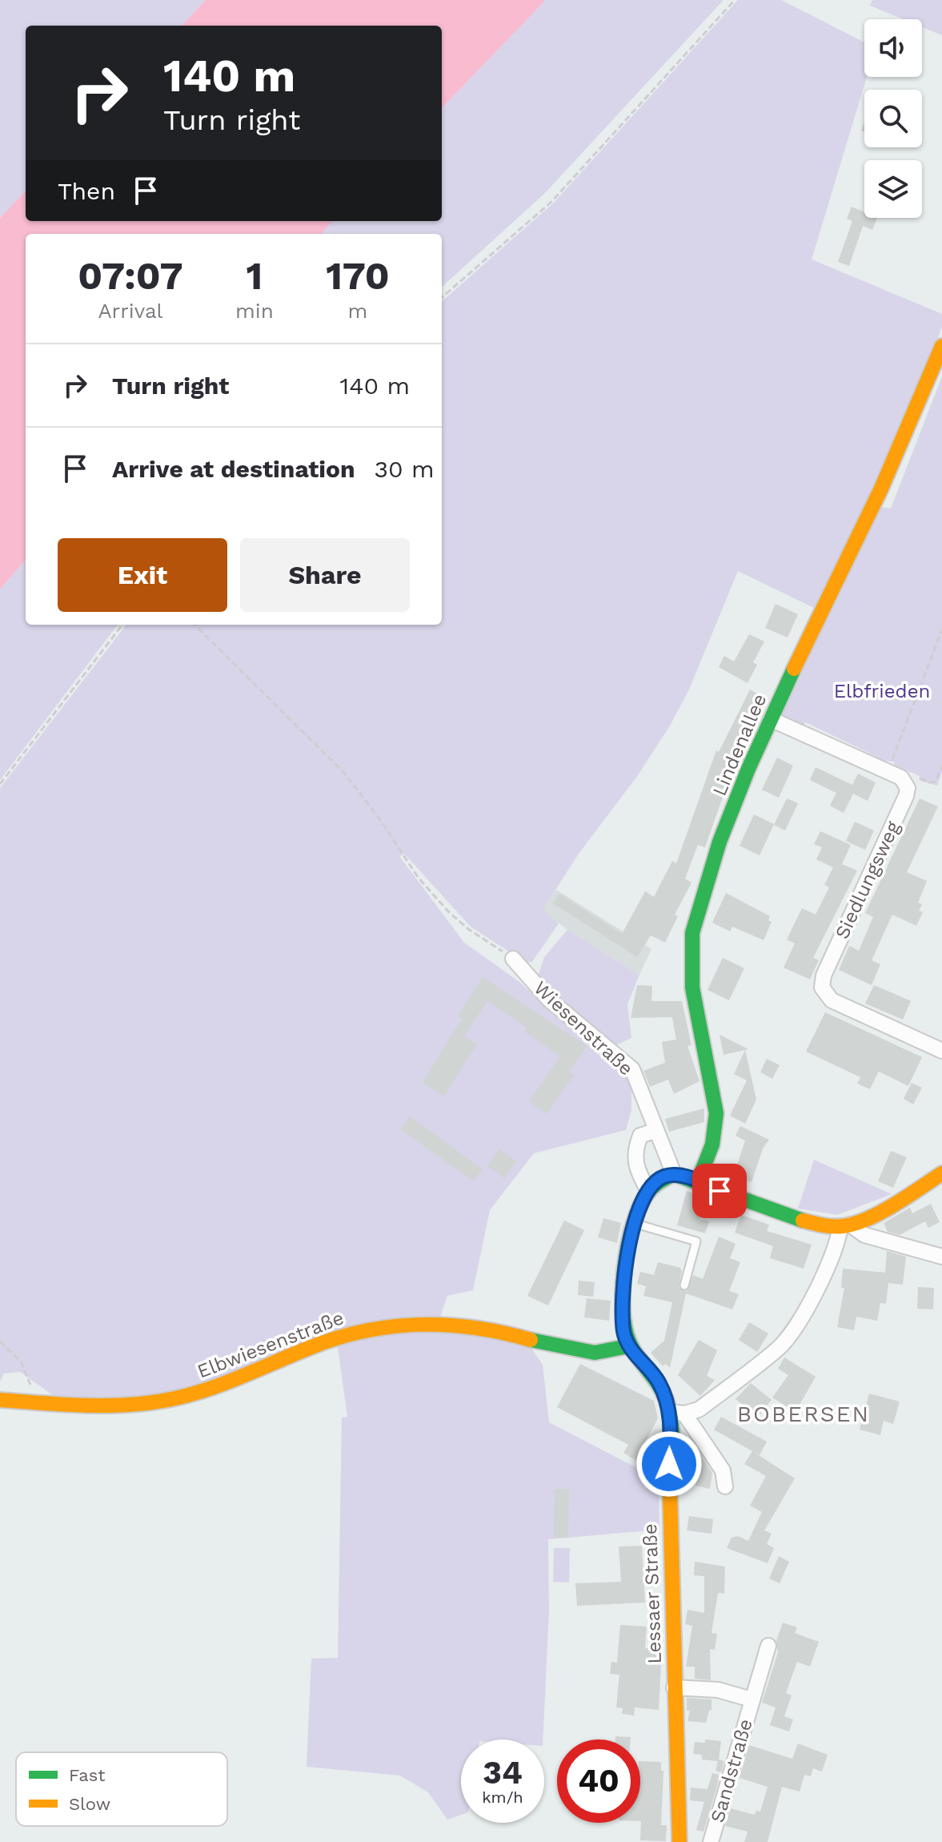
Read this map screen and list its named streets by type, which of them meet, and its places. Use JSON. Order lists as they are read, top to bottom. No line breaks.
{"streets":{"street":["Lindenallee","Siedlungsweg","Wiesenstraße","Elbwiesenstraße","Lessaer Straße","Sandstraße"]},"crossings":[["Elbwiesenstraße","Lessaer Straße"],["Lessaer Straße","Sandstraße"]],"districts":["BOBERSEN"],"parks":["Elbfrieden"],"legend":["Fast","Slow"],"page":{"turn":["140 m","Turn right"],"then":"Then","eta":["07:07","Arrival","1","min","170","m"],"list":[{"name":"Turn right","value":"140 m"},{"name":"Arrive at destination","value":"30 m"}],"buttons":["Exit","Share"],"speed":"34 km/h","limit":"40"}}
